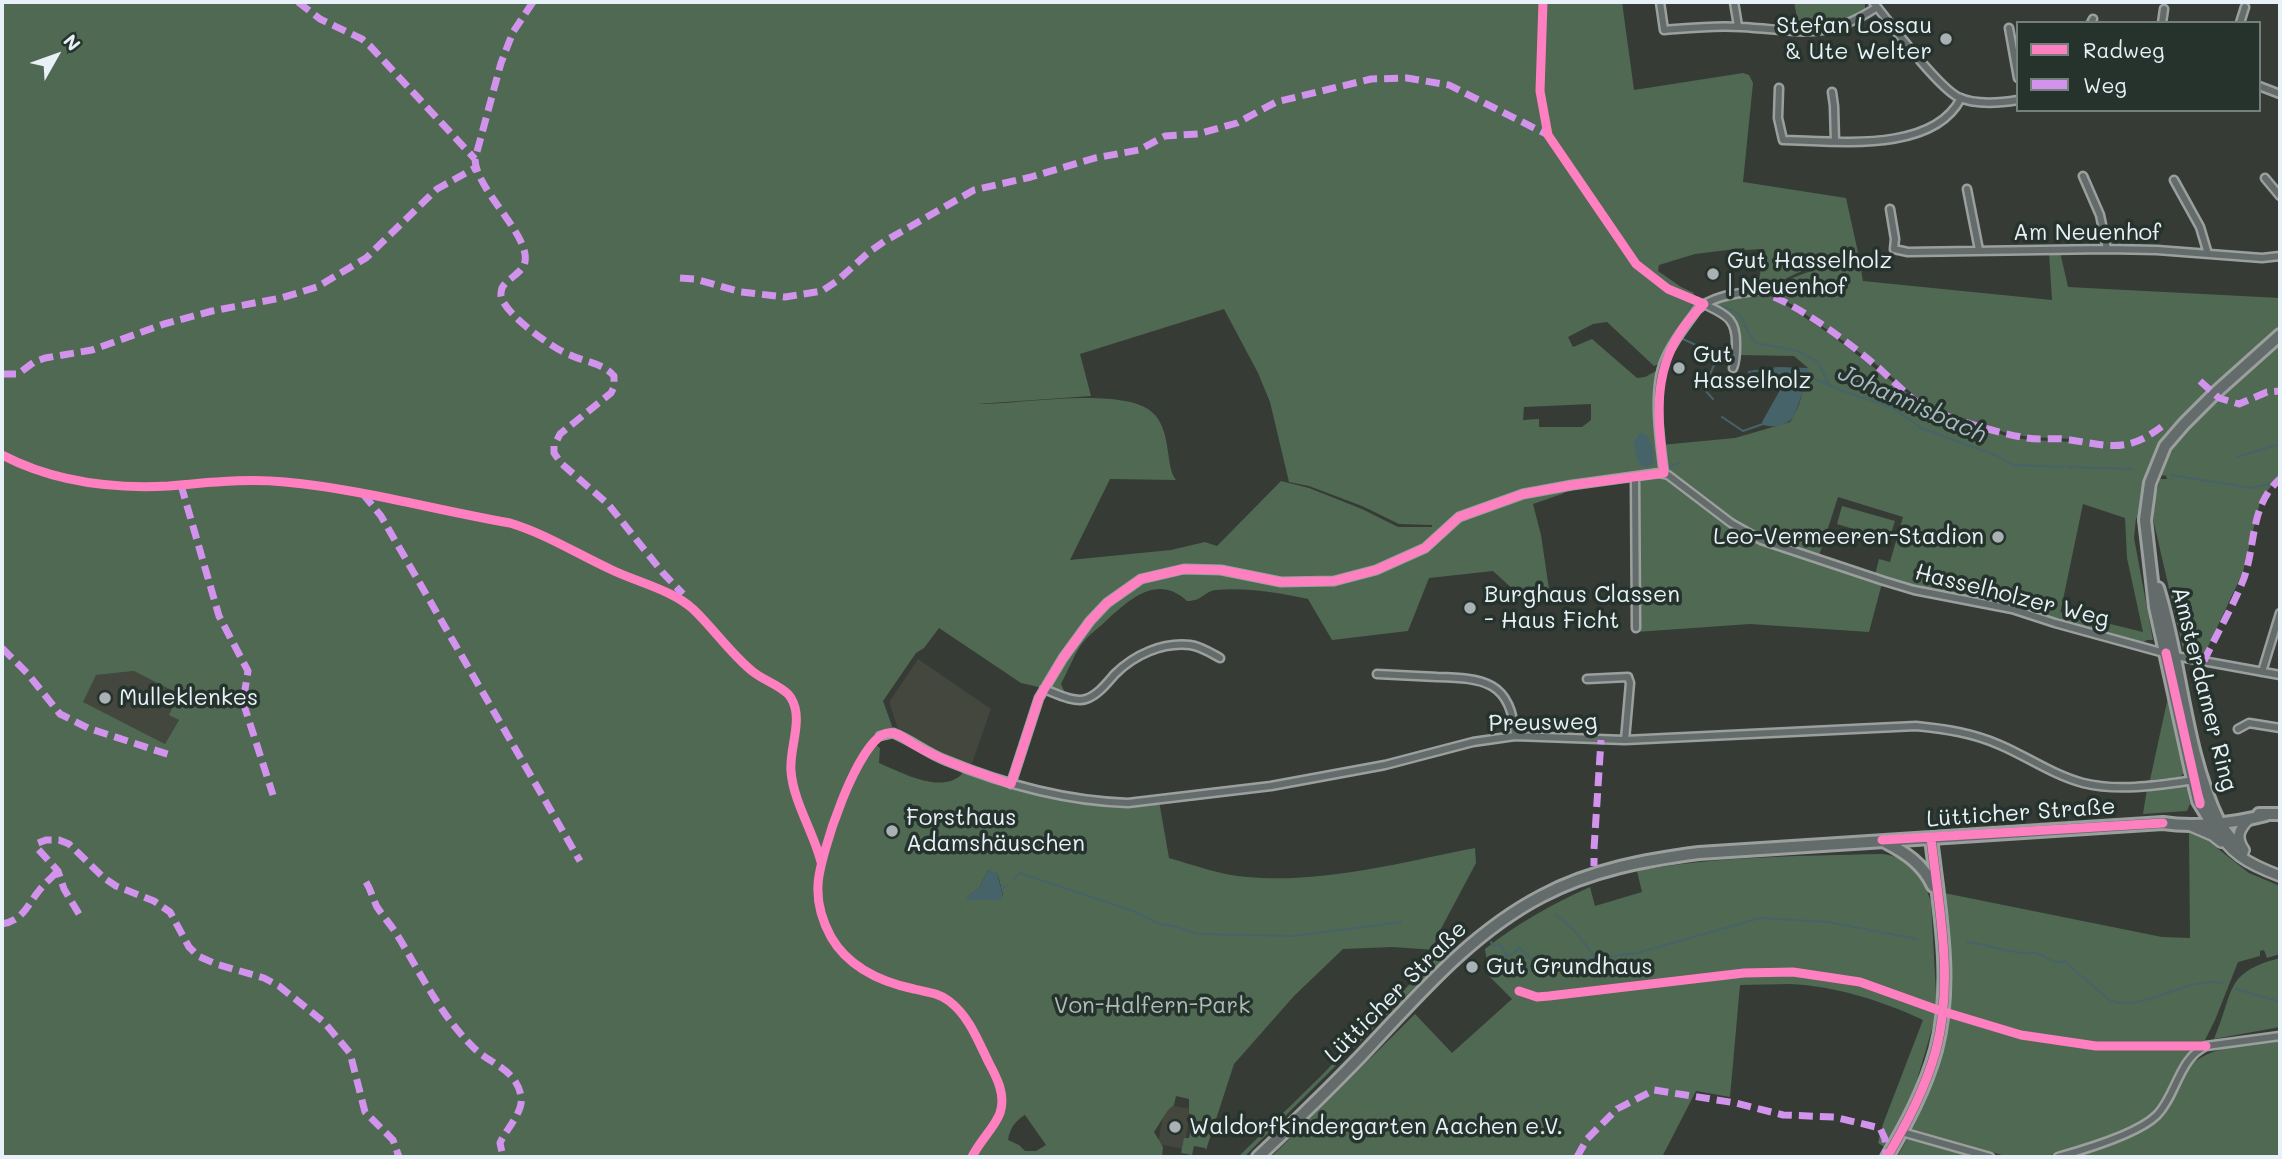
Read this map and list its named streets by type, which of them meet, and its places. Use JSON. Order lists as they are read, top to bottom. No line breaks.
{"streets":{"main road":["Amsterdamer Ring","Lütticher Straße"],"street":["Am Neuenhof","Hasselholzer Weg","Preusweg"]},"crossings":[["Hasselholzer Weg","Amsterdamer Ring"],["Amsterdamer Ring","Preusweg"],["Amsterdamer Ring","Lütticher Straße"]],"water":["Johannisbach"],"parks":["Von-Halfern-Park"],"places":["Stefan Lossau & Ute Welter","Gut Hasselholz | Neuenhof","Gut Hasselholz","Leo-Vermeeren-Stadion","Burghaus Classen - Haus Ficht","Mulleklenkes","Forsthaus Adamshäuschen","Gut Grundhaus","Waldorfkindergarten Aachen e.V."],"legend":["Radweg","Weg"],"north":"top right"}
